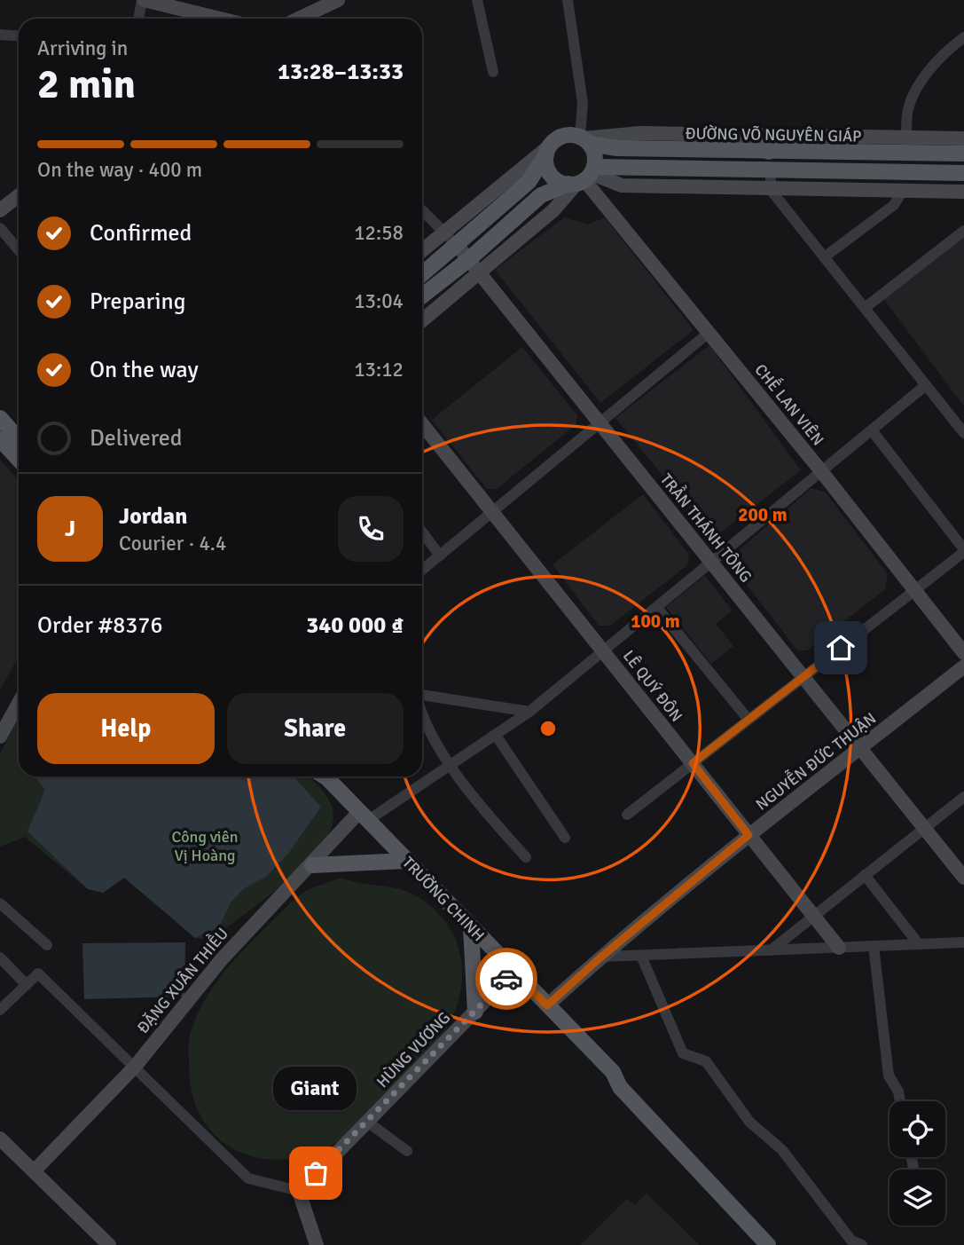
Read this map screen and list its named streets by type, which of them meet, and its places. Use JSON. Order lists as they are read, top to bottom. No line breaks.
{"streets":{"main road":["ĐƯỜNG VÕ NGUYÊN GIÁP","TRƯỜNG CHINH"],"street":["CHẾ LAN VIÊN","TRẦN THÁNH TÔNG","LÊ QUÝ ĐÔN","NGUYỄN ĐỨC THUẬN","ĐẶNG XUÂN THIỀU","HÙNG VƯƠNG"]},"crossings":[["ĐƯỜNG VÕ NGUYÊN GIÁP","CHẾ LAN VIÊN"],["TRẦN THÁNH TÔNG","NGUYỄN ĐỨC THUẬN"],["LÊ QUÝ ĐÔN","NGUYỄN ĐỨC THUẬN"],["NGUYỄN ĐỨC THUẬN","TRƯỜNG CHINH"],["TRƯỜNG CHINH","ĐẶNG XUÂN THIỀU"],["TRƯỜNG CHINH","HÙNG VƯƠNG"]],"parks":["Công viên Vị Hoàng"],"places":["Giant"],"page":{"heading":["2 min","Arriving in","13:28–13:33"],"panel":["Jordan","Courier · 4.4","Order #8376","340 000 ₫"],"bar":"On the way · 400 m","list":[["Confirmed","12:58"],["Preparing","13:04"],["On the way","13:12"],"Delivered"],"round":"J","buttons":["Help","Share"],"bubble":"Giant"},"rings":["200 m","100 m"]}
